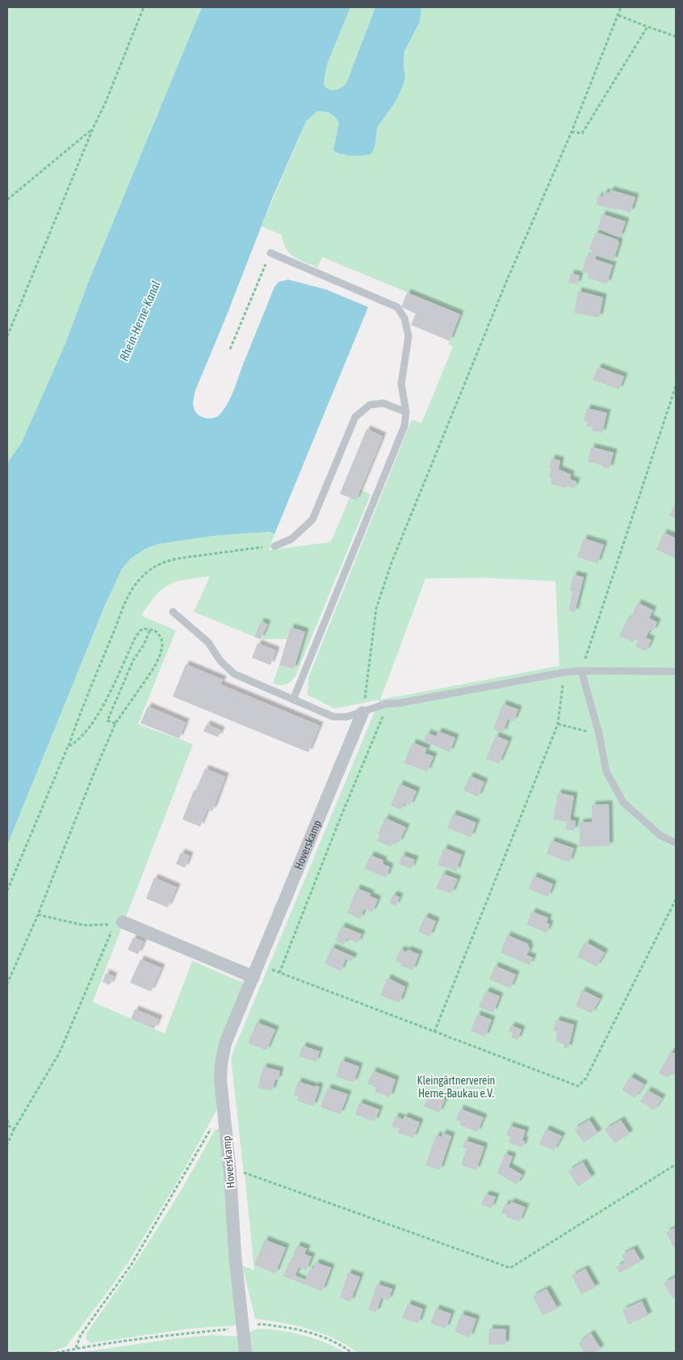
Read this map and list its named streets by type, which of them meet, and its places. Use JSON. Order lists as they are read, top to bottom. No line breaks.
{"streets":{"street":["Hoverskamp"]},"water":["Rhein-Herne-Kanal"],"parks":["Kleingärtnerverein Herne-Baukau e.V."]}
